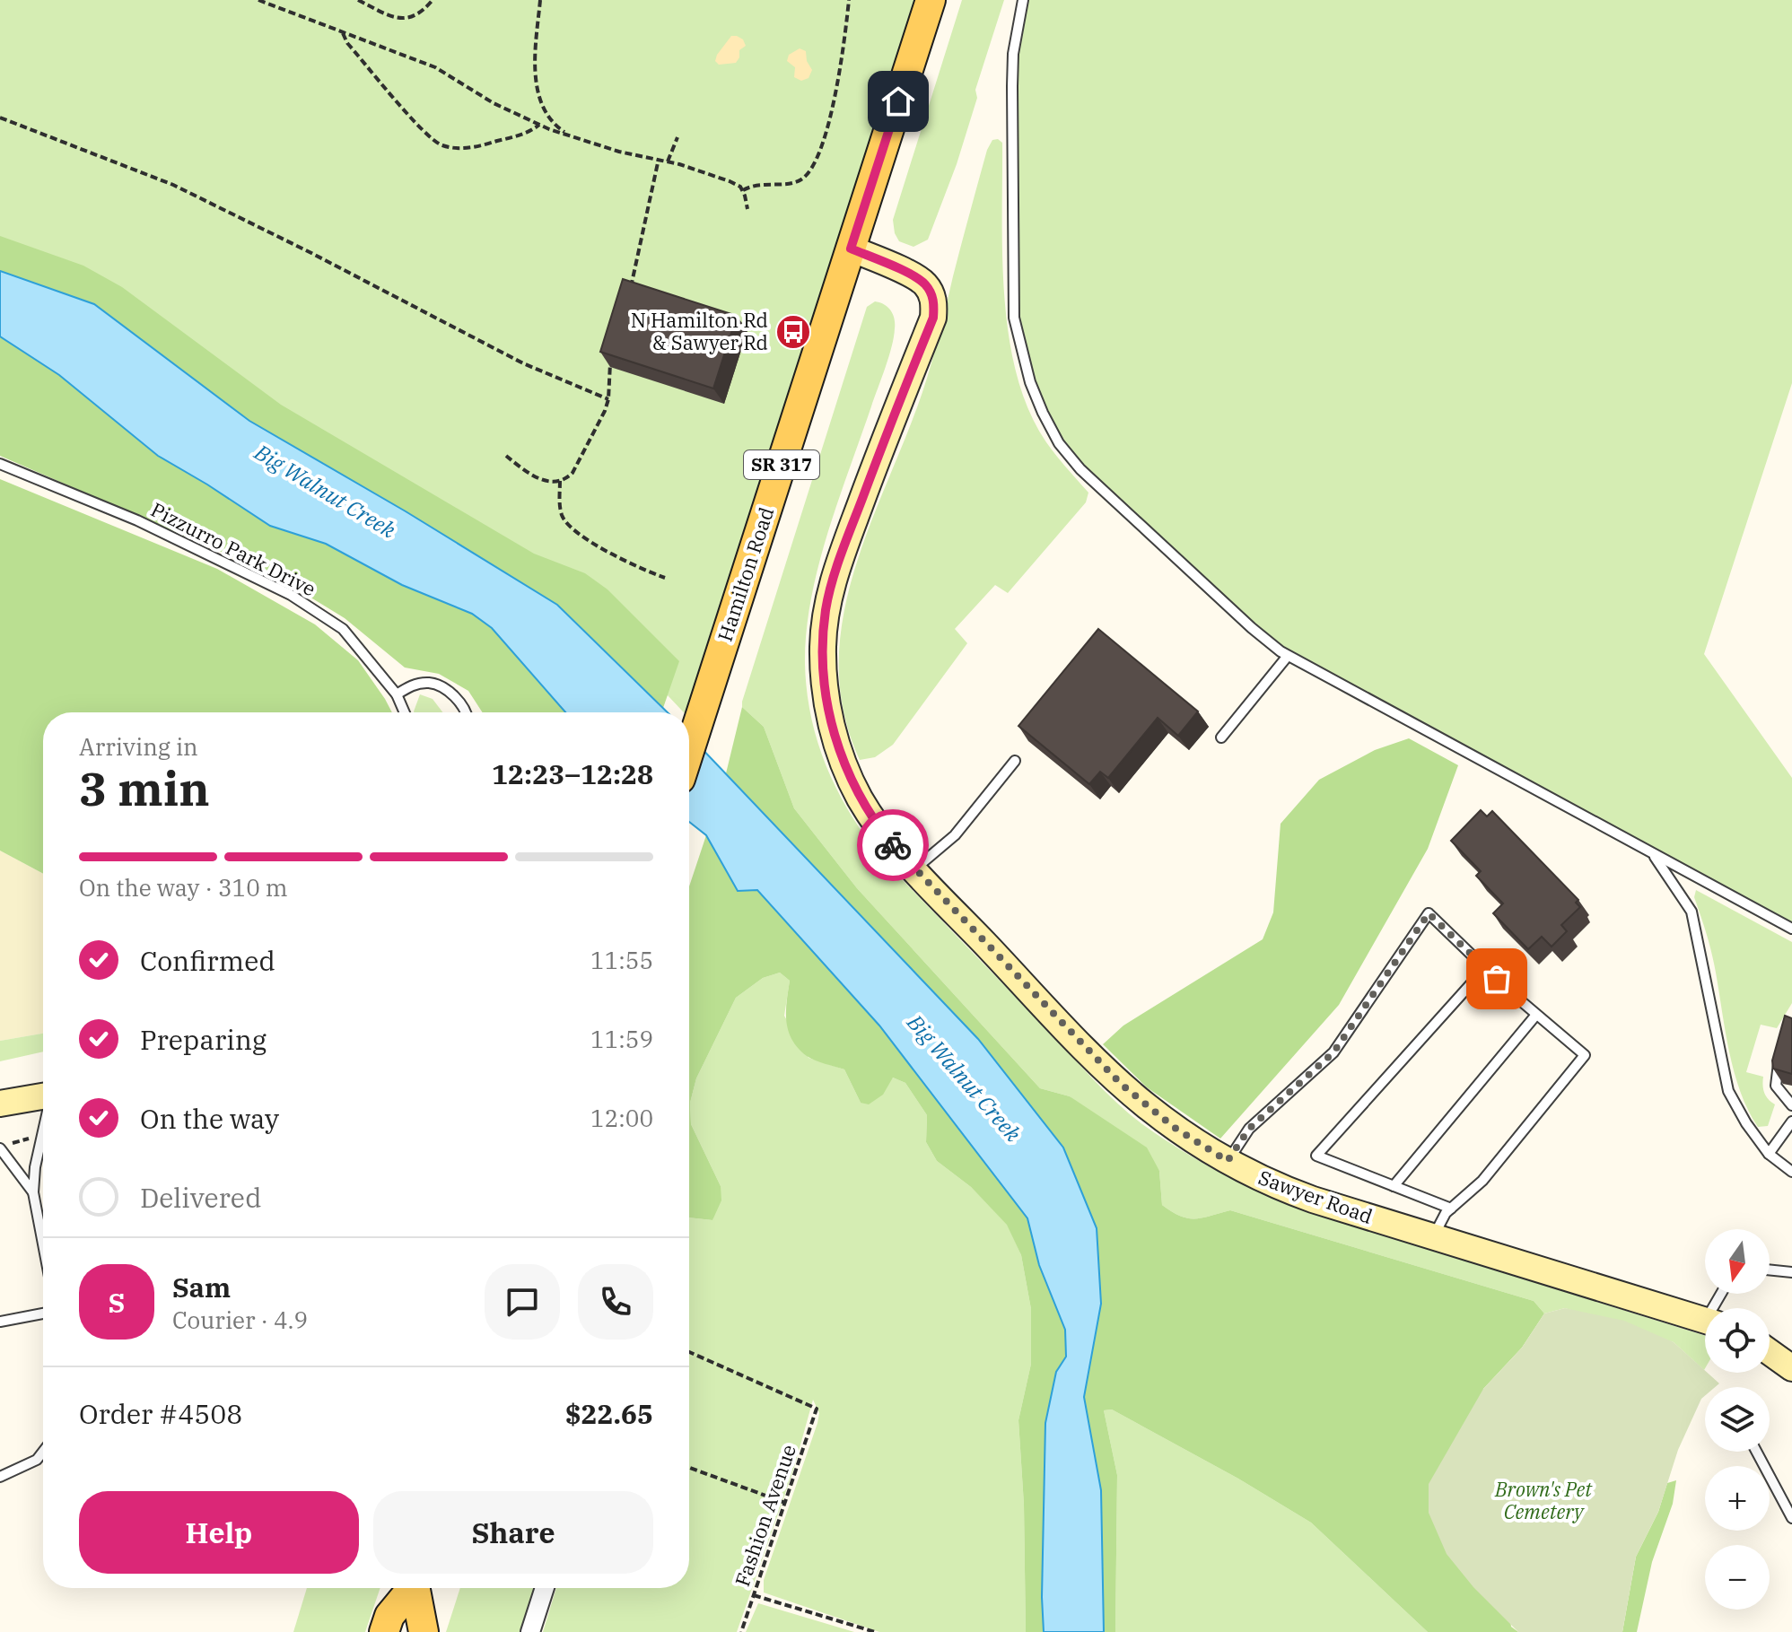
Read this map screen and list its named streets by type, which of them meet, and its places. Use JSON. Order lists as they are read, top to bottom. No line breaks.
{"streets":{"main road":["SR 317","Hamilton Road"],"street":["Sawyer Road"],"lane":["Pizzurro Park Drive"],"path":["Fashion Avenue"]},"crossings":[["Hamilton Road","Sawyer Road"]],"water":["Big Walnut Creek"],"parks":["Brown's Pet Cemetery"],"places":{"bus stop":["N Hamilton Rd & Sawyer Rd"]},"north":"bottom","page":{"heading":["3 min","Arriving in","12:23–12:28"],"panel":["Sam","Courier · 4.9","Order #4508","$22.65"],"bar":"On the way · 310 m","list":[["Confirmed","11:55"],["Preparing","11:59"],["On the way","12:00"],"Delivered"],"map_buttons":["+","−"],"round":"S","buttons":["Help","Share"]}}
